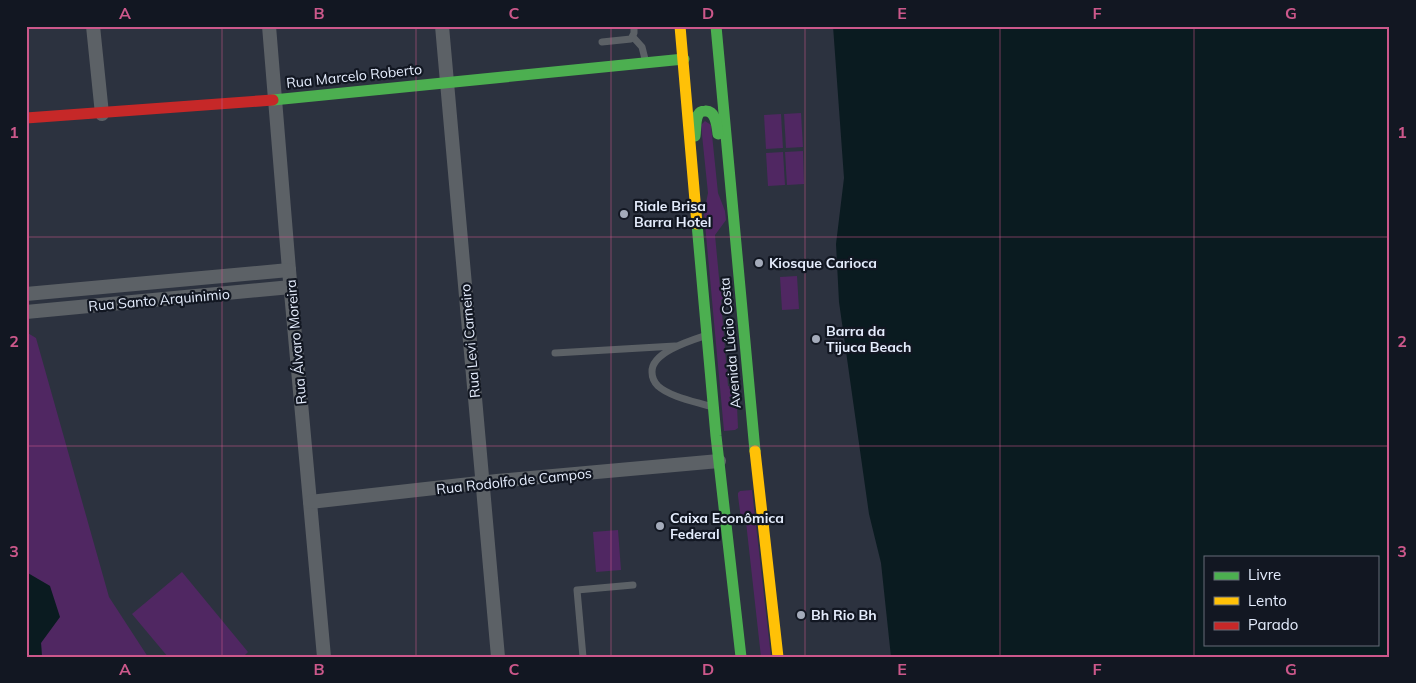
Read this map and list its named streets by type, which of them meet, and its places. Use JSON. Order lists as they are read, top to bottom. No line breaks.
{"streets":{"main road":["Rua Marcelo Roberto","Avenida Lúcio Costa"],"street":["Rua Santo Arquinimio","Rua Levi Carneiro","Rua Álvaro Moreira","Rua Rodolfo de Campos"]},"crossings":[["Rua Marcelo Roberto","Rua Levi Carneiro"],["Rua Marcelo Roberto","Rua Álvaro Moreira"],["Rua Marcelo Roberto","Avenida Lúcio Costa"],["Rua Santo Arquinimio","Rua Álvaro Moreira"],["Rua Levi Carneiro","Rua Rodolfo de Campos"],["Rua Álvaro Moreira","Rua Rodolfo de Campos"],["Avenida Lúcio Costa","Rua Rodolfo de Campos"]],"places":["Riale Brisa Barra Hotel","Kiosque Carioca","Barra da Tijuca Beach","Caixa Econômica Federal","Bh Rio Bh"],"legend":["Livre","Lento","Parado"],"grid":{"columns":["A","B","C","D","E","F","G"],"rows":["1","2","3"]}}
